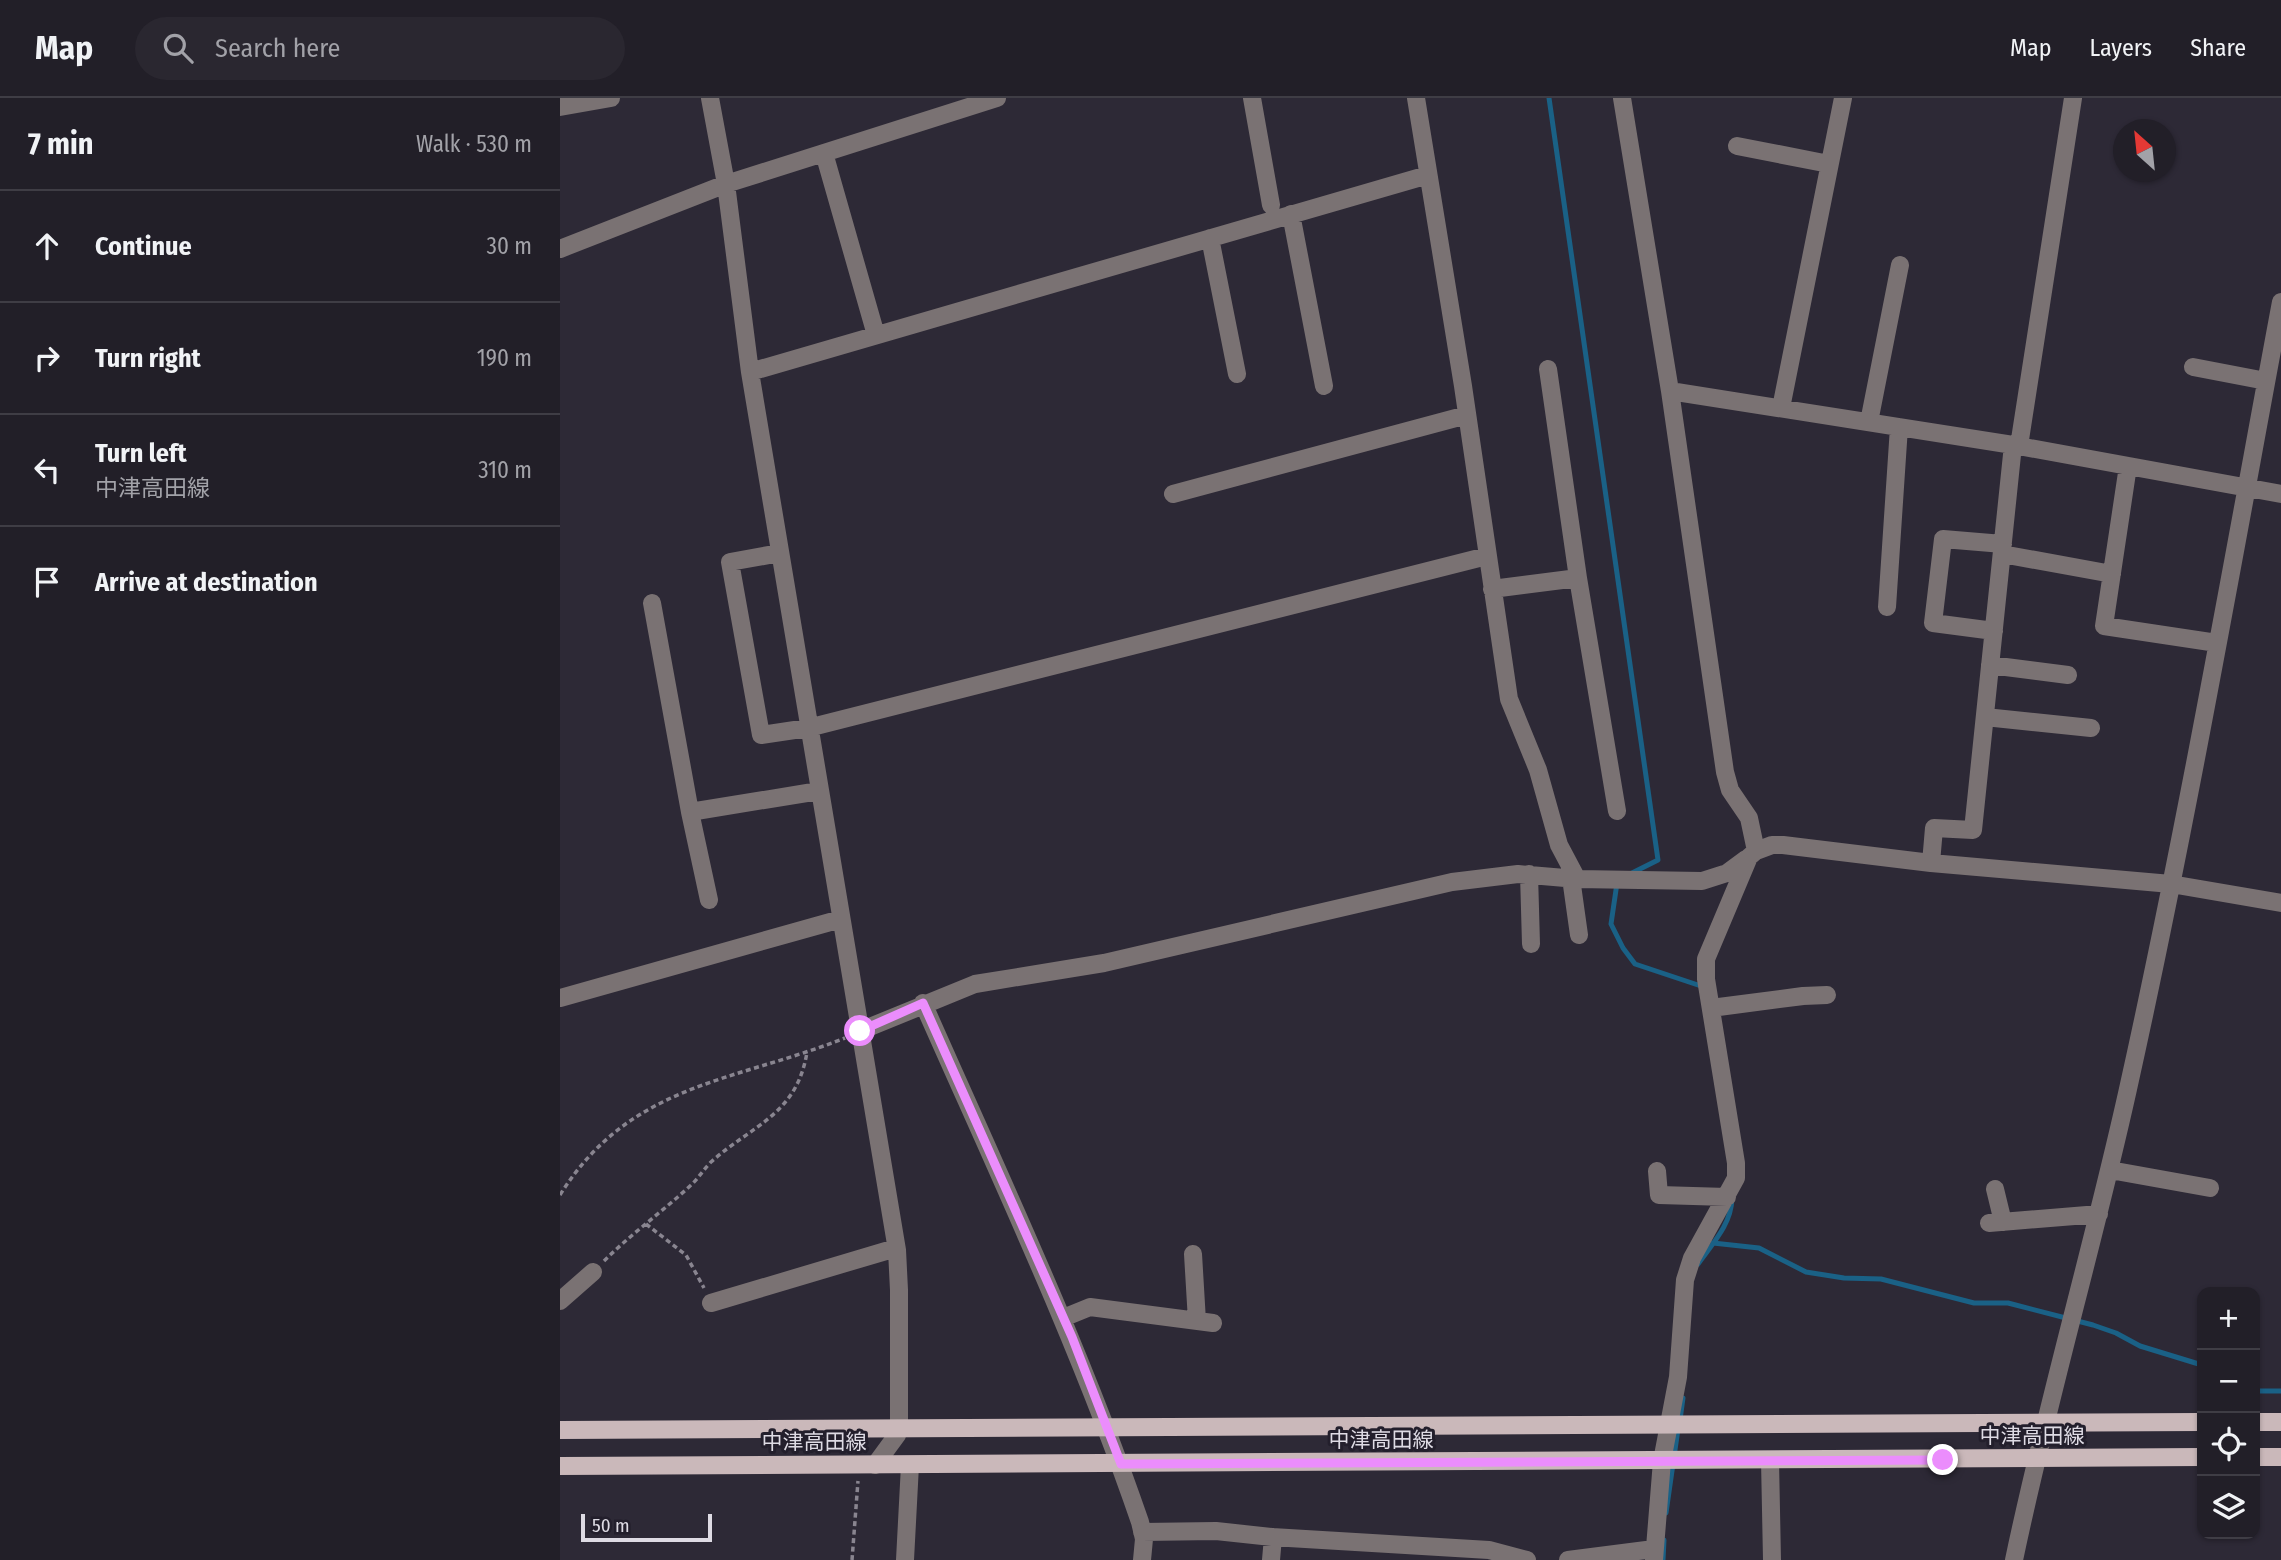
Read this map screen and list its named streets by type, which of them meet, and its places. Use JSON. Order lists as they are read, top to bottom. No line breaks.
{"streets":{"main road":["中津高田線"]},"scale_bar":"50 m","north":"top left","page":{"header":"Map","search":"Search here","nav":["Map","Layers","Share"],"heading":["7 min","Walk · 530 m"],"list":[["Continue","30 m"],["Turn right","190 m"],["Turn left","中津高田線","310 m"],"Arrive at destination"],"map_buttons":["+","−"],"scale":"50 m"}}
